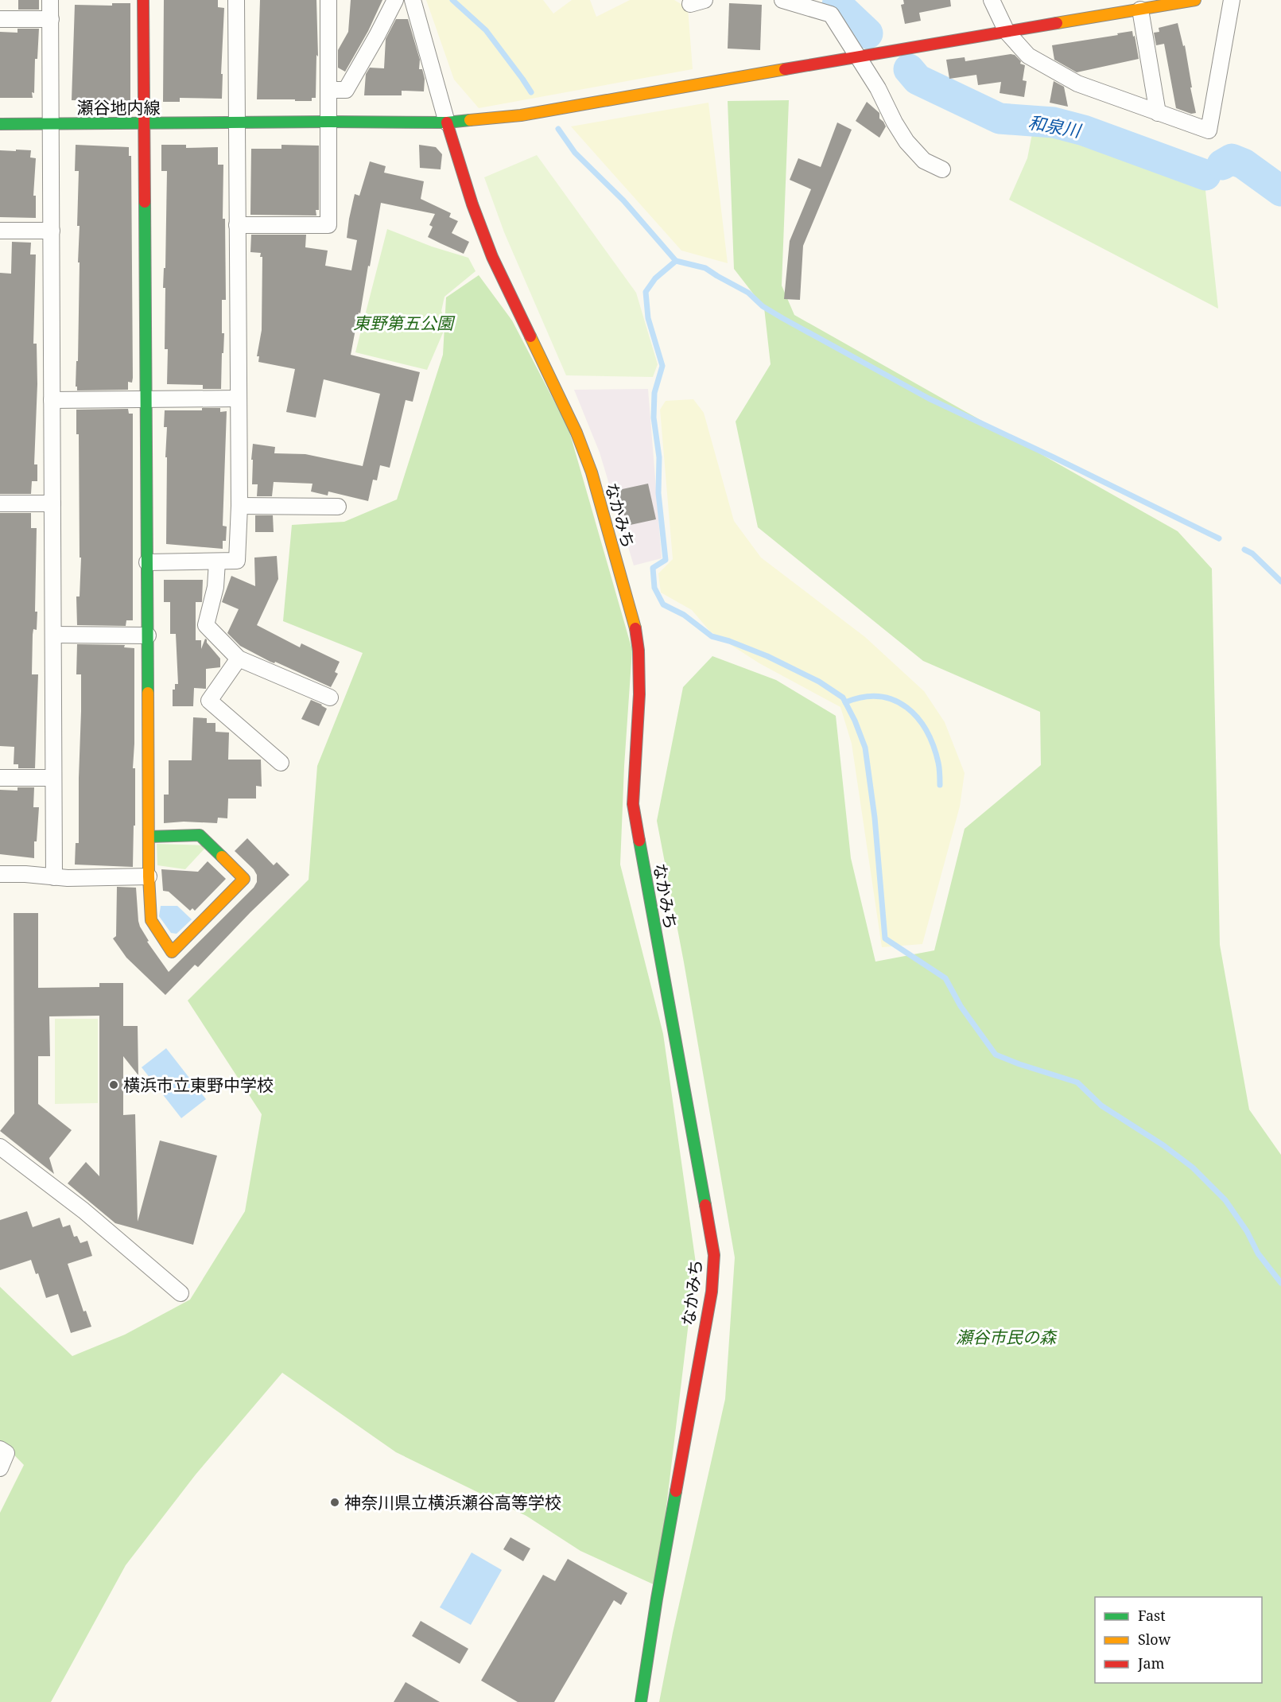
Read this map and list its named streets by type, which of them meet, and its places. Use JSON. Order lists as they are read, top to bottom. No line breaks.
{"streets":{"street":["瀬谷地内線","なかみち"]},"crossings":[["瀬谷地内線","なかみち"]],"water":["和泉川"],"parks":["東野第五公園","瀬谷市民の森"],"places":["横浜市立東野中学校","神奈川県立横浜瀬谷高等学校"],"legend":["Fast","Slow","Jam"]}
